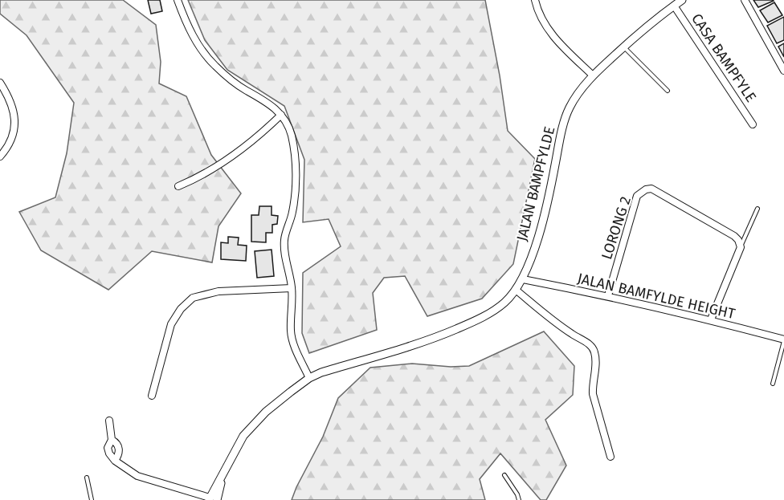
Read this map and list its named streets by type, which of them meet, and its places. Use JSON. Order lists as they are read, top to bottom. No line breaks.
{"streets":{"street":["CASA BAMPFYLE","JALAN BAMPFYLDE","LORONG 2","JALAN BAMFYLDE HEIGHT"]},"crossings":[["CASA BAMPFYLE","JALAN BAMPFYLDE"],["JALAN BAMPFYLDE","JALAN BAMFYLDE HEIGHT"],["LORONG 2","JALAN BAMFYLDE HEIGHT"]]}
